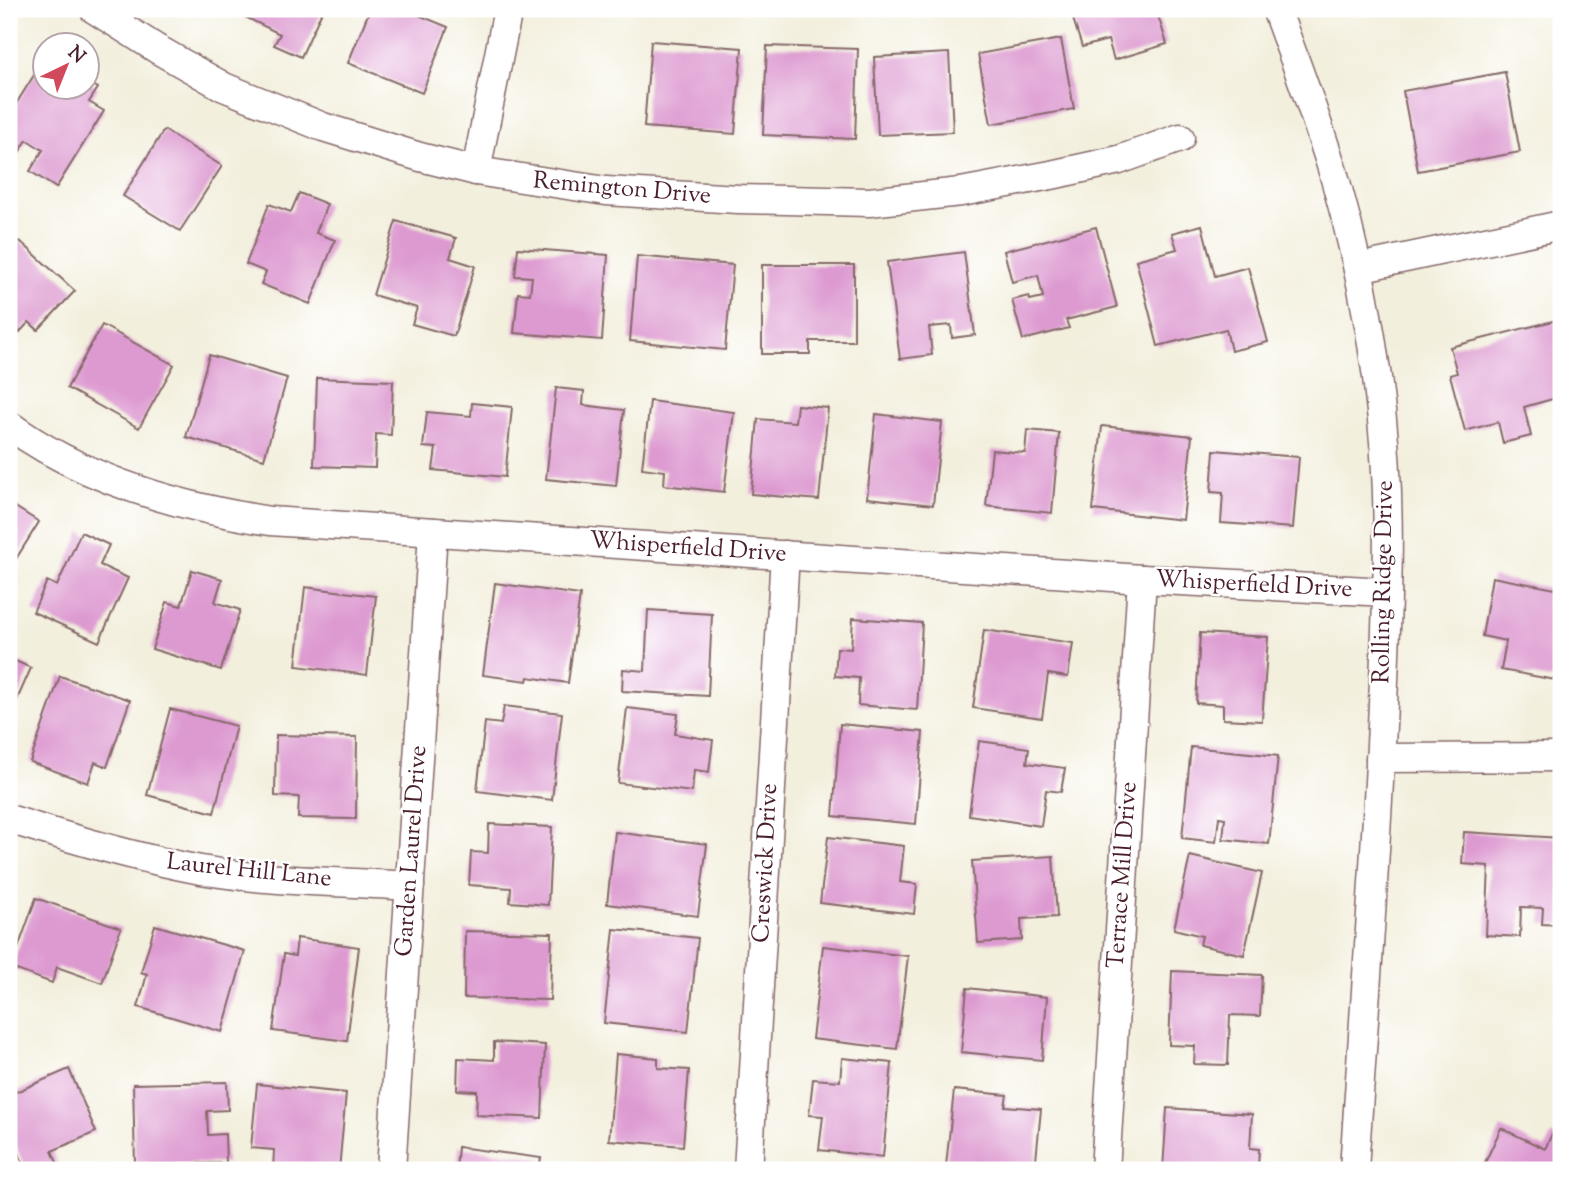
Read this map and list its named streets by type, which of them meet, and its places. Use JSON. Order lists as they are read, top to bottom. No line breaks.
{"streets":{"street":["Remington Drive","Whisperfield Drive","Rolling Ridge Drive","Garden Laurel Drive","Creswick Drive","Laurel Hill Lane","Terrace Mill Drive"]},"crossings":[["Whisperfield Drive","Rolling Ridge Drive"],["Whisperfield Drive","Garden Laurel Drive"],["Whisperfield Drive","Creswick Drive"],["Whisperfield Drive","Terrace Mill Drive"],["Garden Laurel Drive","Laurel Hill Lane"]],"north":"top right"}
